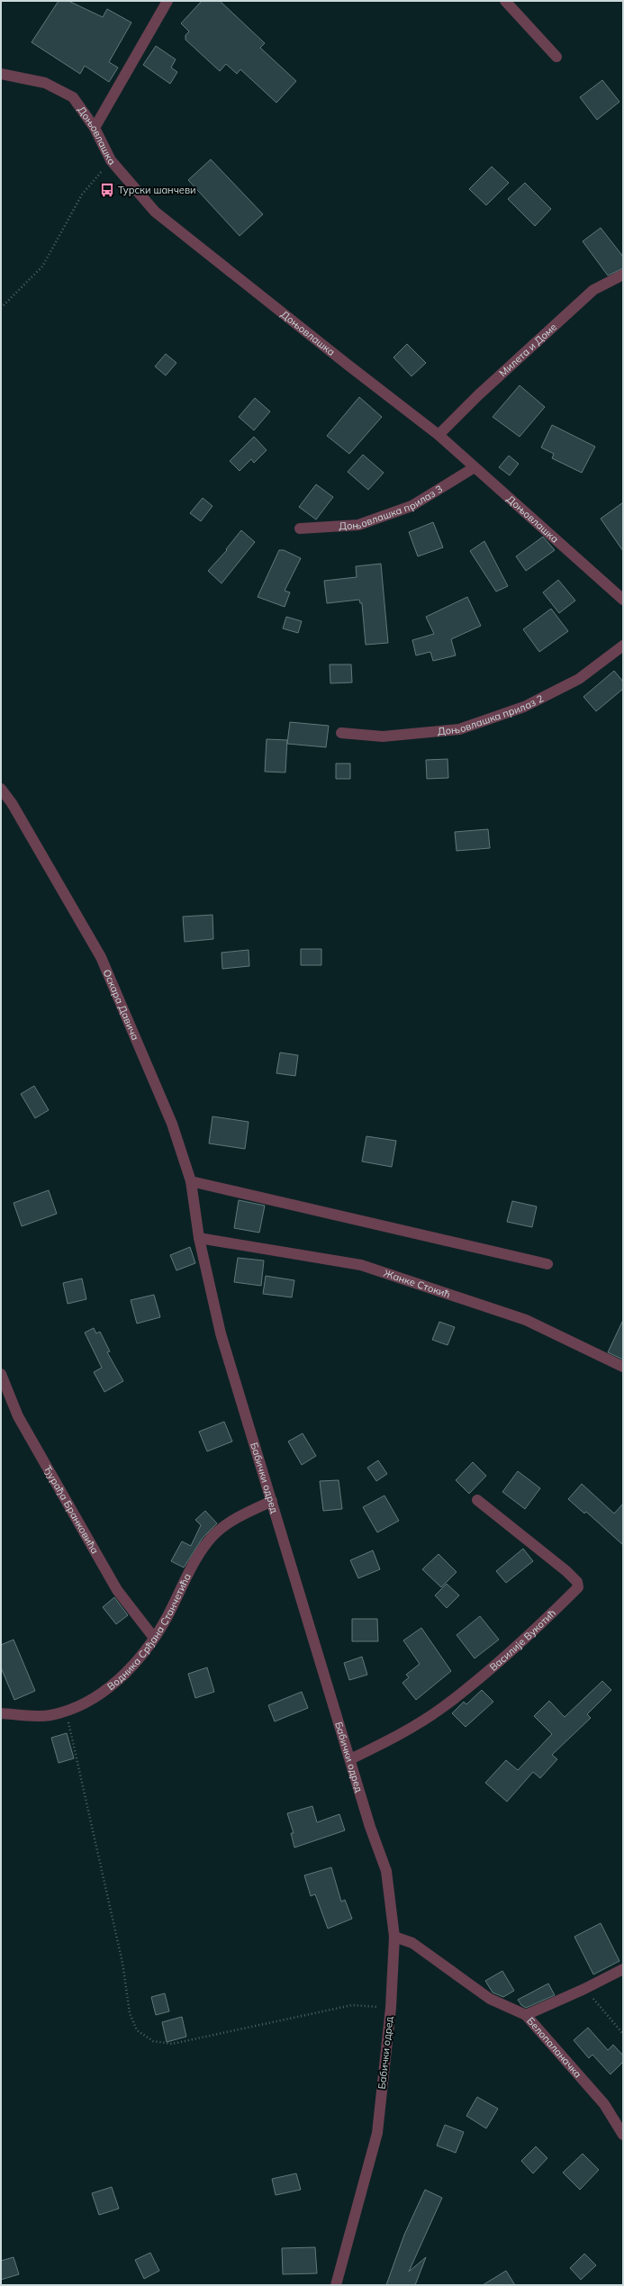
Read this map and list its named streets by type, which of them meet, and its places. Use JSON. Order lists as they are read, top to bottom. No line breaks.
{"streets":{"street":["Доњовлашка","Милета и Доме","Доњовлашка прилаз 3","Доњовлашка прилаз 2","Оскара Давича","Жанке Стокић","Бабички одред","Ђурађа Бранковића","Водника Срђана Станчетића","Василије Вукотић","Белопаланачка"]},"crossings":[["Доњовлашка","Милета и Доме"],["Доњовлашка","Доњовлашка прилаз 3"],["Оскара Давича","Жанке Стокић"],["Оскара Давича","Бабички одред"],["Жанке Стокић","Бабички одред"],["Бабички одред","Водника Срђана Станчетића"],["Бабички одред","Василије Вукотић"],["Бабички одред","Белопаланачка"],["Ђурађа Бранковића","Водника Срђана Станчетића"]],"places":{"bus stop":["Турски шанчеви"]}}
